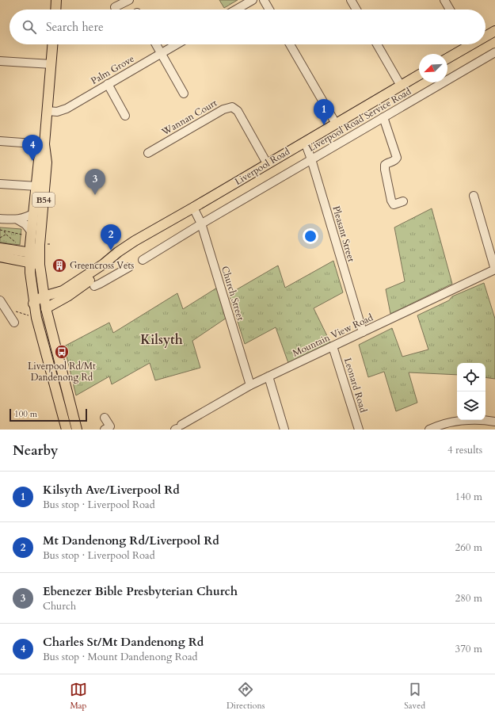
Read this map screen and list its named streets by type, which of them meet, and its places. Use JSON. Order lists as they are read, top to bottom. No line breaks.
{"streets":{"main road":["Liverpool Road","B54"],"street":["Palm Grove","Wannan Court","Liverpool Road Service Road","Pleasant Street","Church Street","Mountain View Road","Leonard Road"]},"crossings":[["Palm Grove","B54"],["Wannan Court","Liverpool Road"],["Liverpool Road Service Road","Pleasant Street"],["Liverpool Road Service Road","Church Street"],["Liverpool Road","B54"],["Liverpool Road","Pleasant Street"],["Liverpool Road","Church Street"],["Pleasant Street","Mountain View Road"],["Church Street","Mountain View Road"],["Mountain View Road","Leonard Road"]],"districts":["Kilsyth"],"places":{"building":["Greencross Vets"],"bus stop":["Liverpool Rd/Mt Dandenong Rd"]},"scale_bar":"100 m","north":"bottom left","page":{"search":"Search here","pins":["1","4","3","2"],"scale":"100 m","heading":["Nearby","4 results"],"list":[{"mark":"1","name":"Kilsyth Ave/Liverpool Rd","note":"Bus stop · Liverpool Road","value":"140 m"},{"mark":"2","name":"Mt Dandenong Rd/Liverpool Rd","note":"Bus stop · Liverpool Road","value":"260 m"},{"mark":"3","name":"Ebenezer Bible Presbyterian Church","note":"Church","value":"280 m"},{"mark":"4","name":"Charles St/Mt Dandenong Rd","note":"Bus stop · Mount Dandenong Road","value":"370 m"}],"nav":["Map","Directions","Saved"]}}
